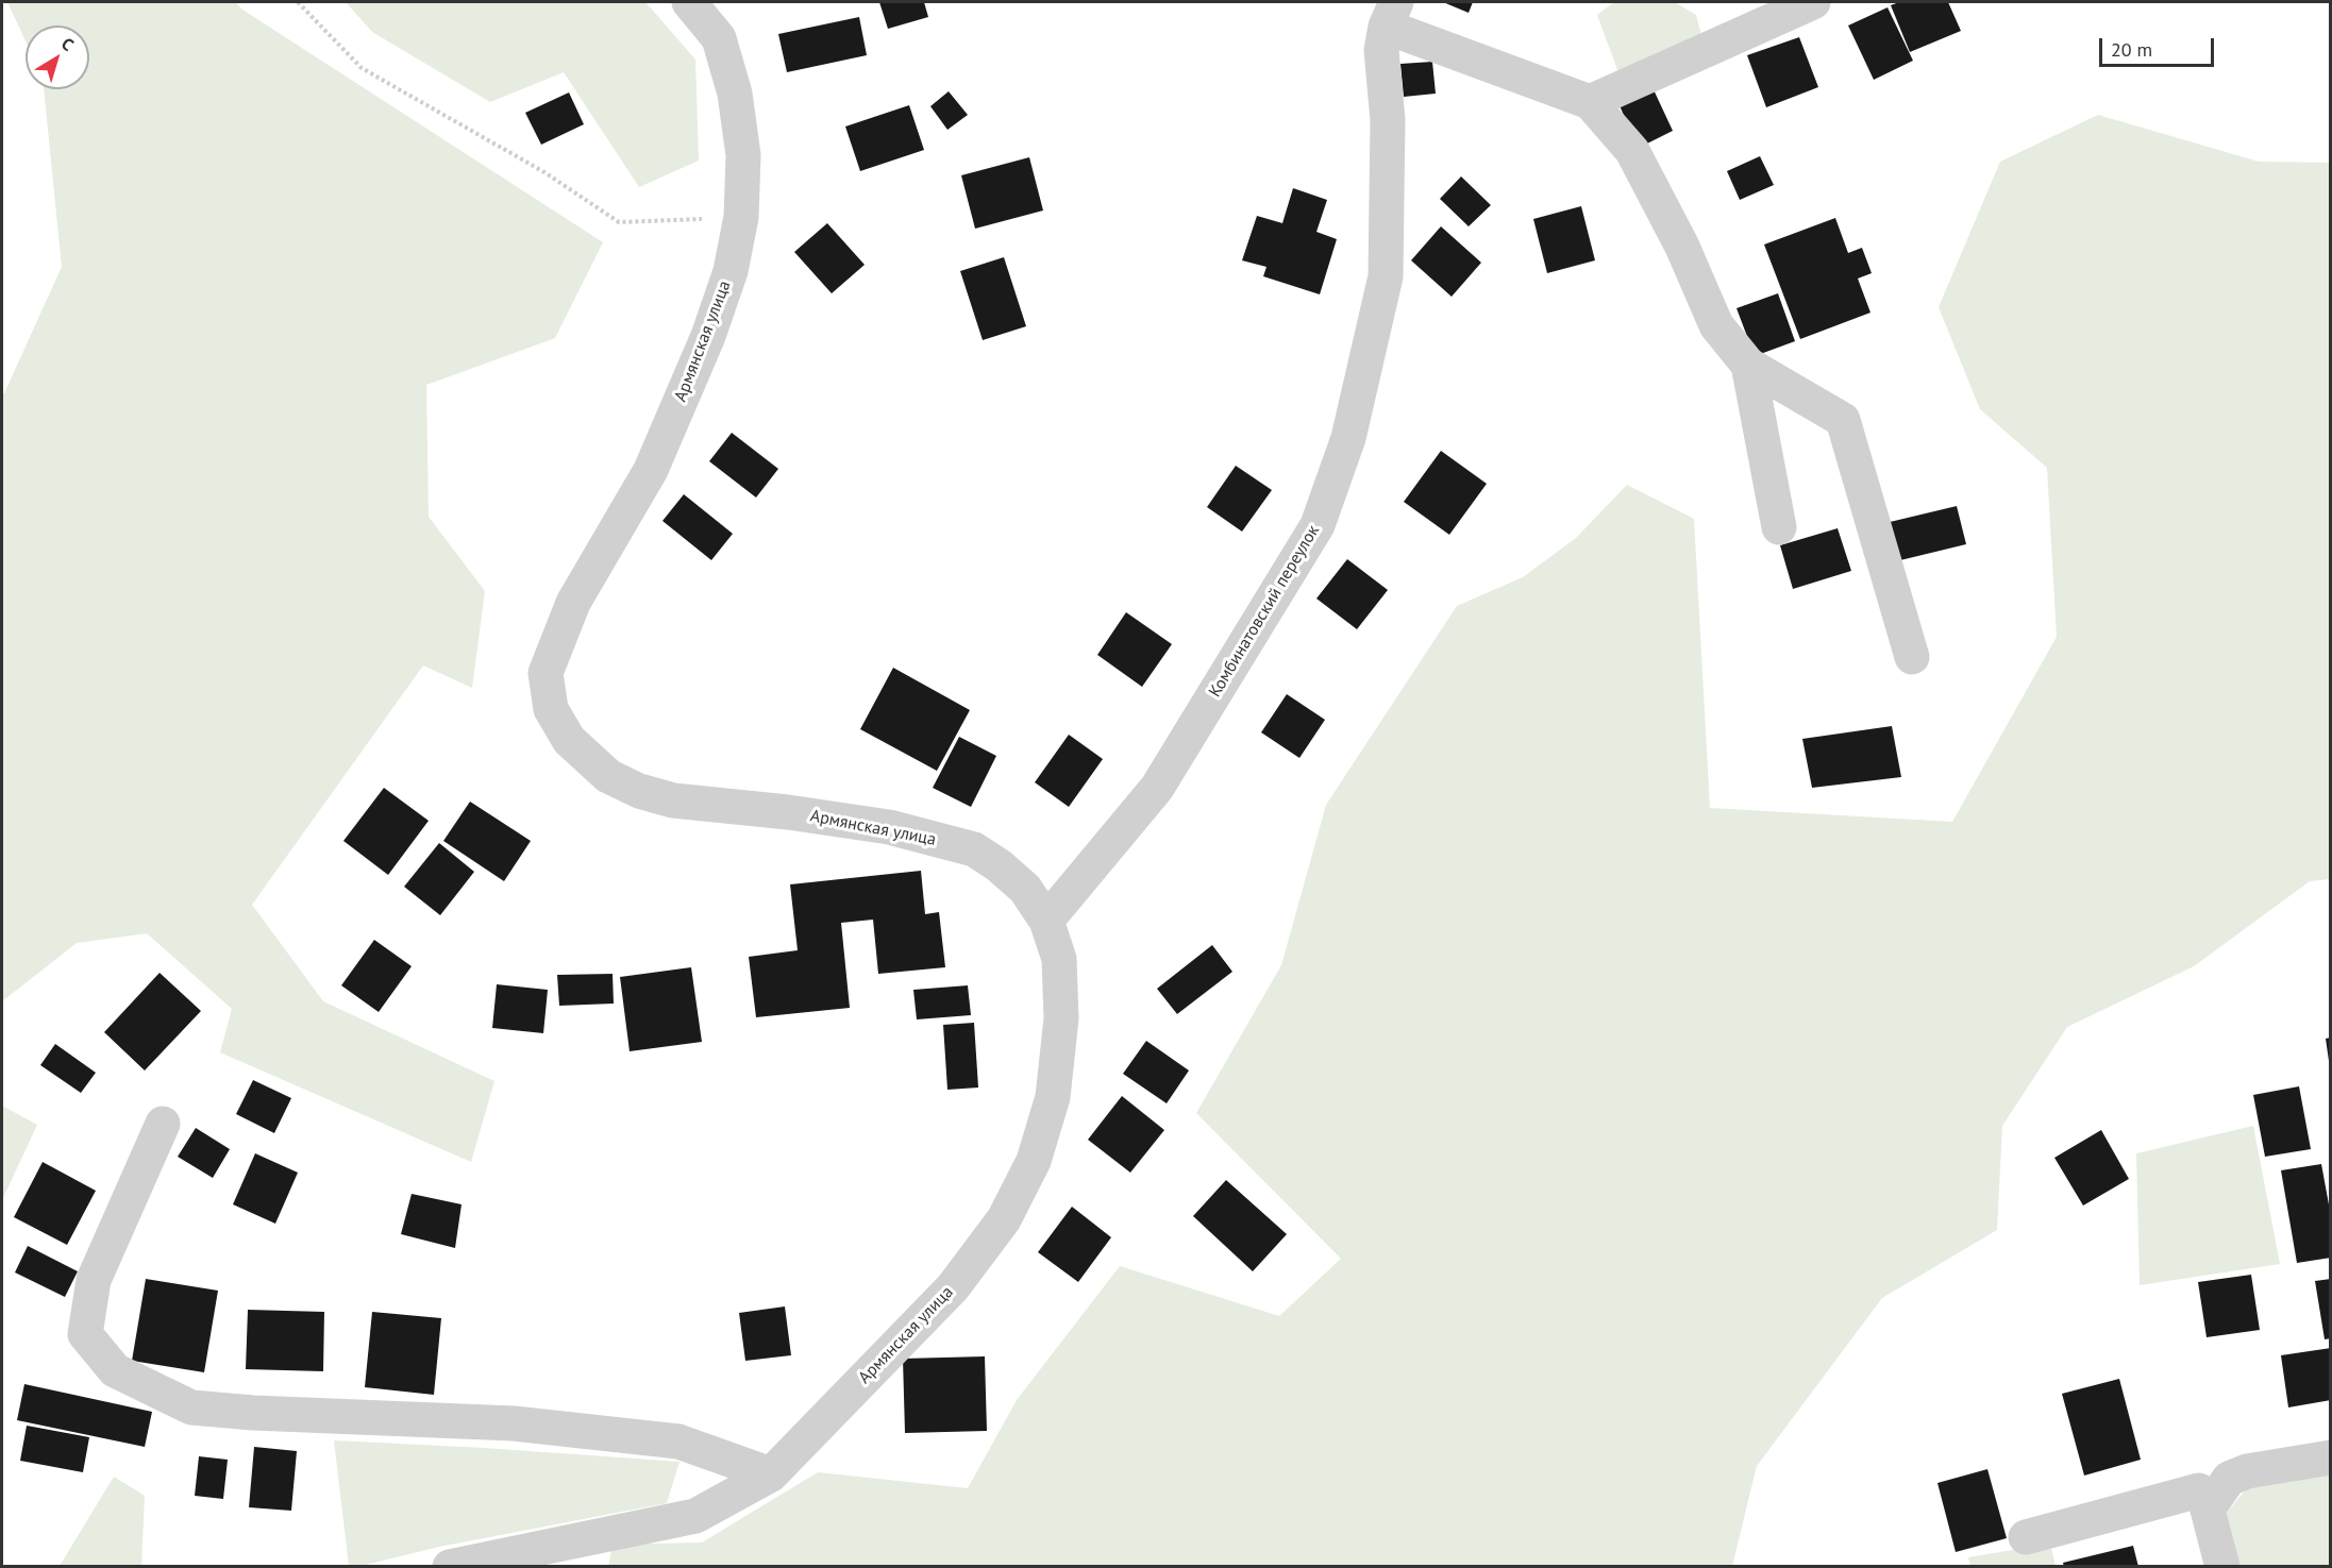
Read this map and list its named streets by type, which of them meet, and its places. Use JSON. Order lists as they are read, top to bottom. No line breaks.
{"streets":{"street":["Армянская улица","Комбинатовский переулок"]},"crossings":[["Армянская улица","Комбинатовский переулок"]],"scale_bar":"20 m","north":"top right"}
